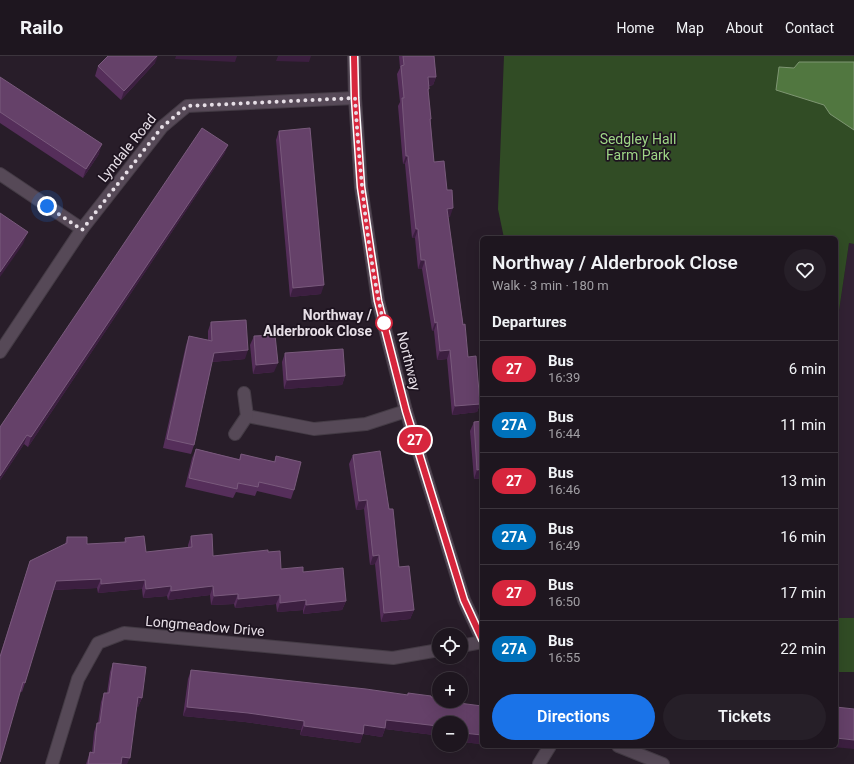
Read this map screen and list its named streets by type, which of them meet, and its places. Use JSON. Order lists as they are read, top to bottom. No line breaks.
{"streets":{"street":["Lyndale Road","Northway","Longmeadow Drive"]},"crossings":[["Lyndale Road","Northway"]],"parks":["Sedgley Hall Farm Park"],"places":["Northway / Alderbrook Close"],"lines":["bus line 27"],"page":{"header":"Railo","nav":["Home","Map","About","Contact"],"on_map":"27","heading":[["Northway / Alderbrook Close","Walk · 3 min · 180 m"],"Departures"],"list":[{"mark":"27","name":"Bus","note":"16:39","value":"6 min"},{"mark":"27A","name":"Bus","note":"16:44","value":"11 min"},{"mark":"27","name":"Bus","note":"16:46","value":"13 min"},{"mark":"27A","name":"Bus","note":"16:49","value":"16 min"},{"mark":"27","name":"Bus","note":"16:50","value":"17 min"},{"mark":"27A","name":"Bus","note":"16:55","value":"22 min"}],"map_buttons":["+","−"],"buttons":["Directions","Tickets"]}}
